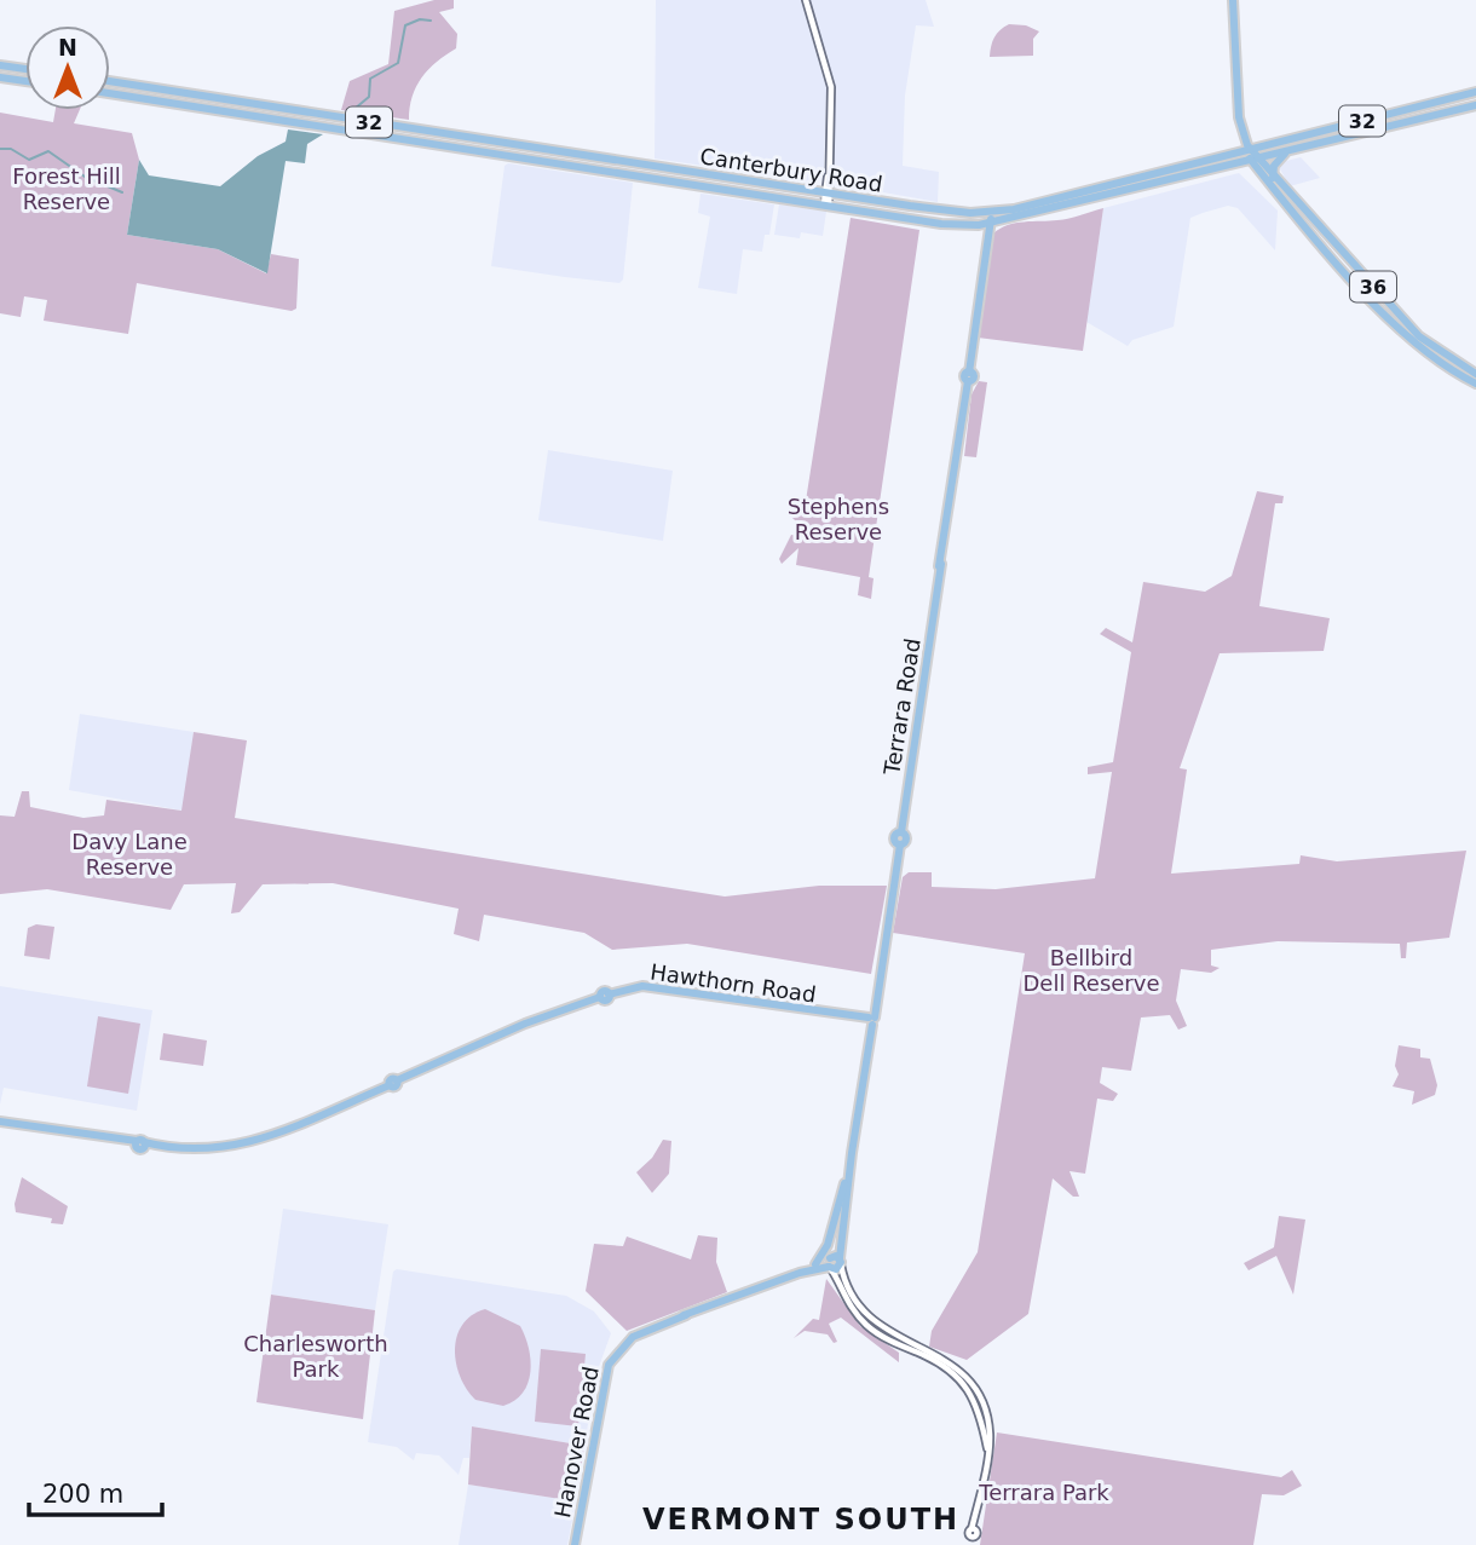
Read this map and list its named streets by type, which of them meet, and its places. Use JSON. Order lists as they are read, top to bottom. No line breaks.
{"streets":{"main road":["32","Canterbury Road","36","Terrara Road","Hawthorn Road","Hanover Road"]},"crossings":[["Canterbury Road","36"],["Canterbury Road","Terrara Road"],["Terrara Road","Hawthorn Road"]],"districts":["VERMONT SOUTH"],"parks":["Forest Hill Reserve","Stephens Reserve","Davy Lane Reserve","Bellbird Dell Reserve","Charlesworth Park","Terrara Park"],"scale_bar":"200 m","north":"top"}
